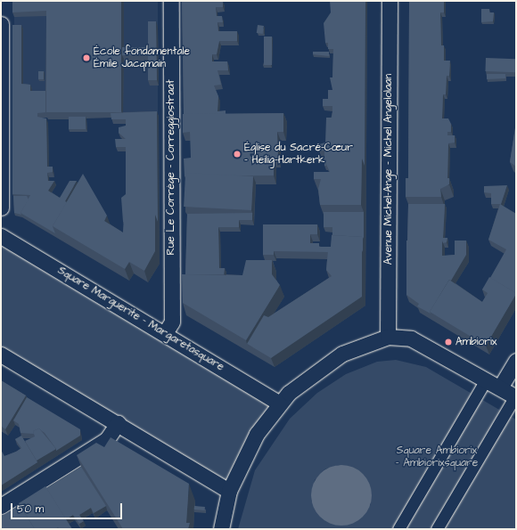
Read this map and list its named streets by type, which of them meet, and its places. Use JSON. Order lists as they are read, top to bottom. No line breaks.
{"streets":{"street":["Rue Le Corrège - Correggiostraat","Avenue Michel-Ange - Michel Angelolaan","Square Marguerite - Margaretasquare"]},"crossings":[["Rue Le Corrège - Correggiostraat","Square Marguerite - Margaretasquare"]],"parks":["Square Ambiorix - Ambiorixsquare"],"places":["École fondamentale Émile Jacqmain","Église du Sacré-Cœur - Heilig-Hartkerk","Ambiorix"],"scale_bar":"50 m"}
